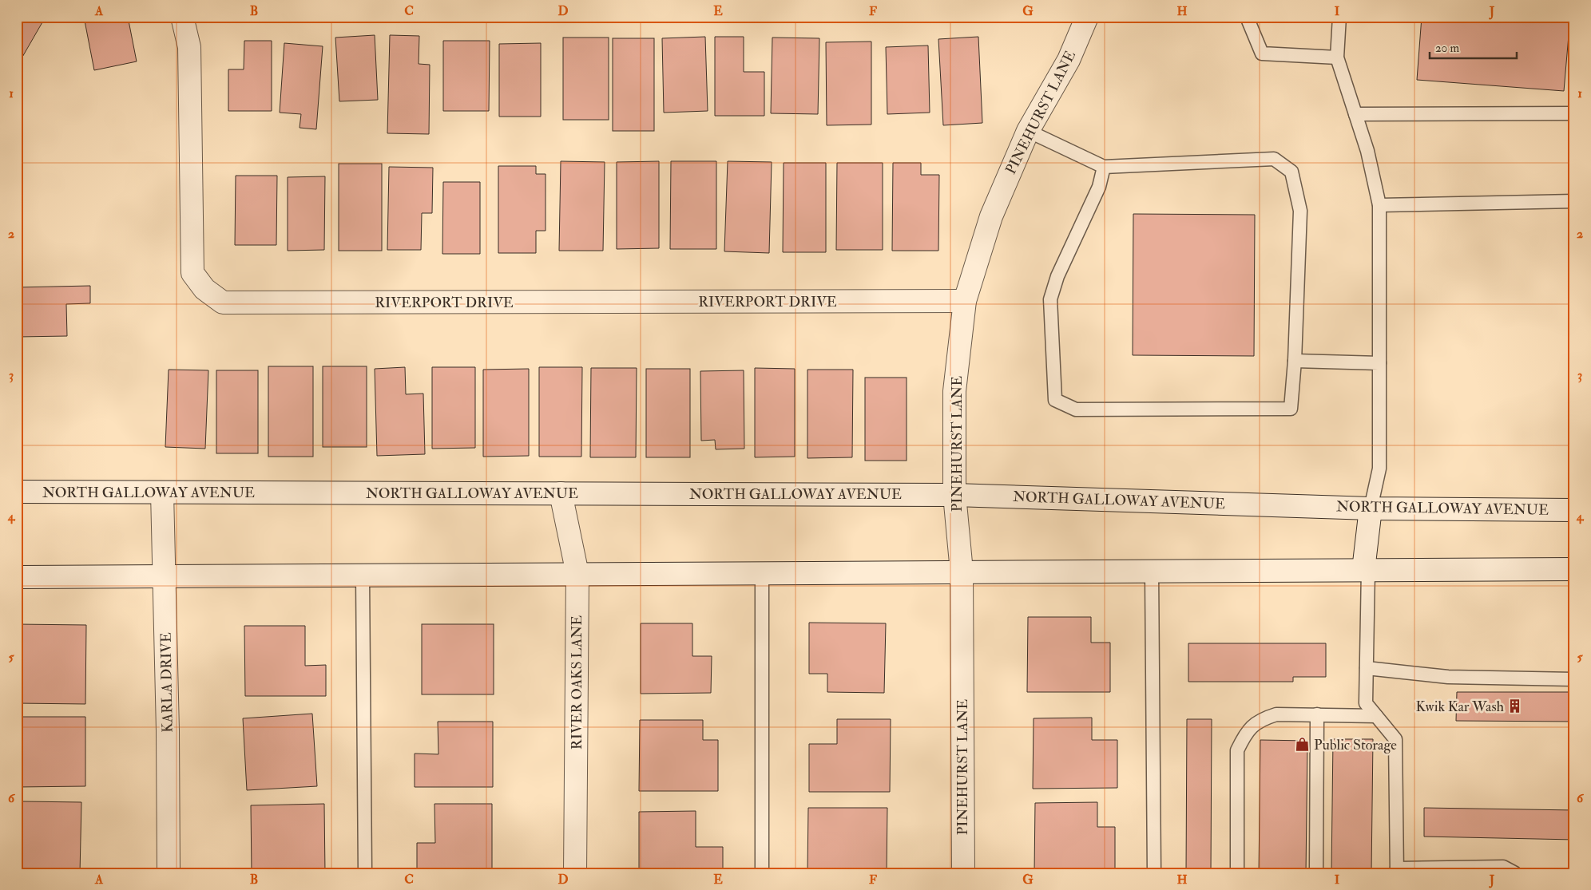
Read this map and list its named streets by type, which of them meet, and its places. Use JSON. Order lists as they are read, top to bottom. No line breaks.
{"streets":{"main road":["PINEHURST LANE","RIVERPORT DRIVE","NORTH GALLOWAY AVENUE","KARLA DRIVE","RIVER OAKS LANE"]},"crossings":[["PINEHURST LANE","RIVERPORT DRIVE"],["PINEHURST LANE","NORTH GALLOWAY AVENUE"],["NORTH GALLOWAY AVENUE","KARLA DRIVE"],["NORTH GALLOWAY AVENUE","RIVER OAKS LANE"]],"places":{"building":["Kwik Kar Wash"],"shop":["Public Storage"]},"scale_bar":"20 m","grid":{"columns":["A","B","C","D","E","F","G","H","I","J"],"rows":["1","2","3","4","5","6"]}}
